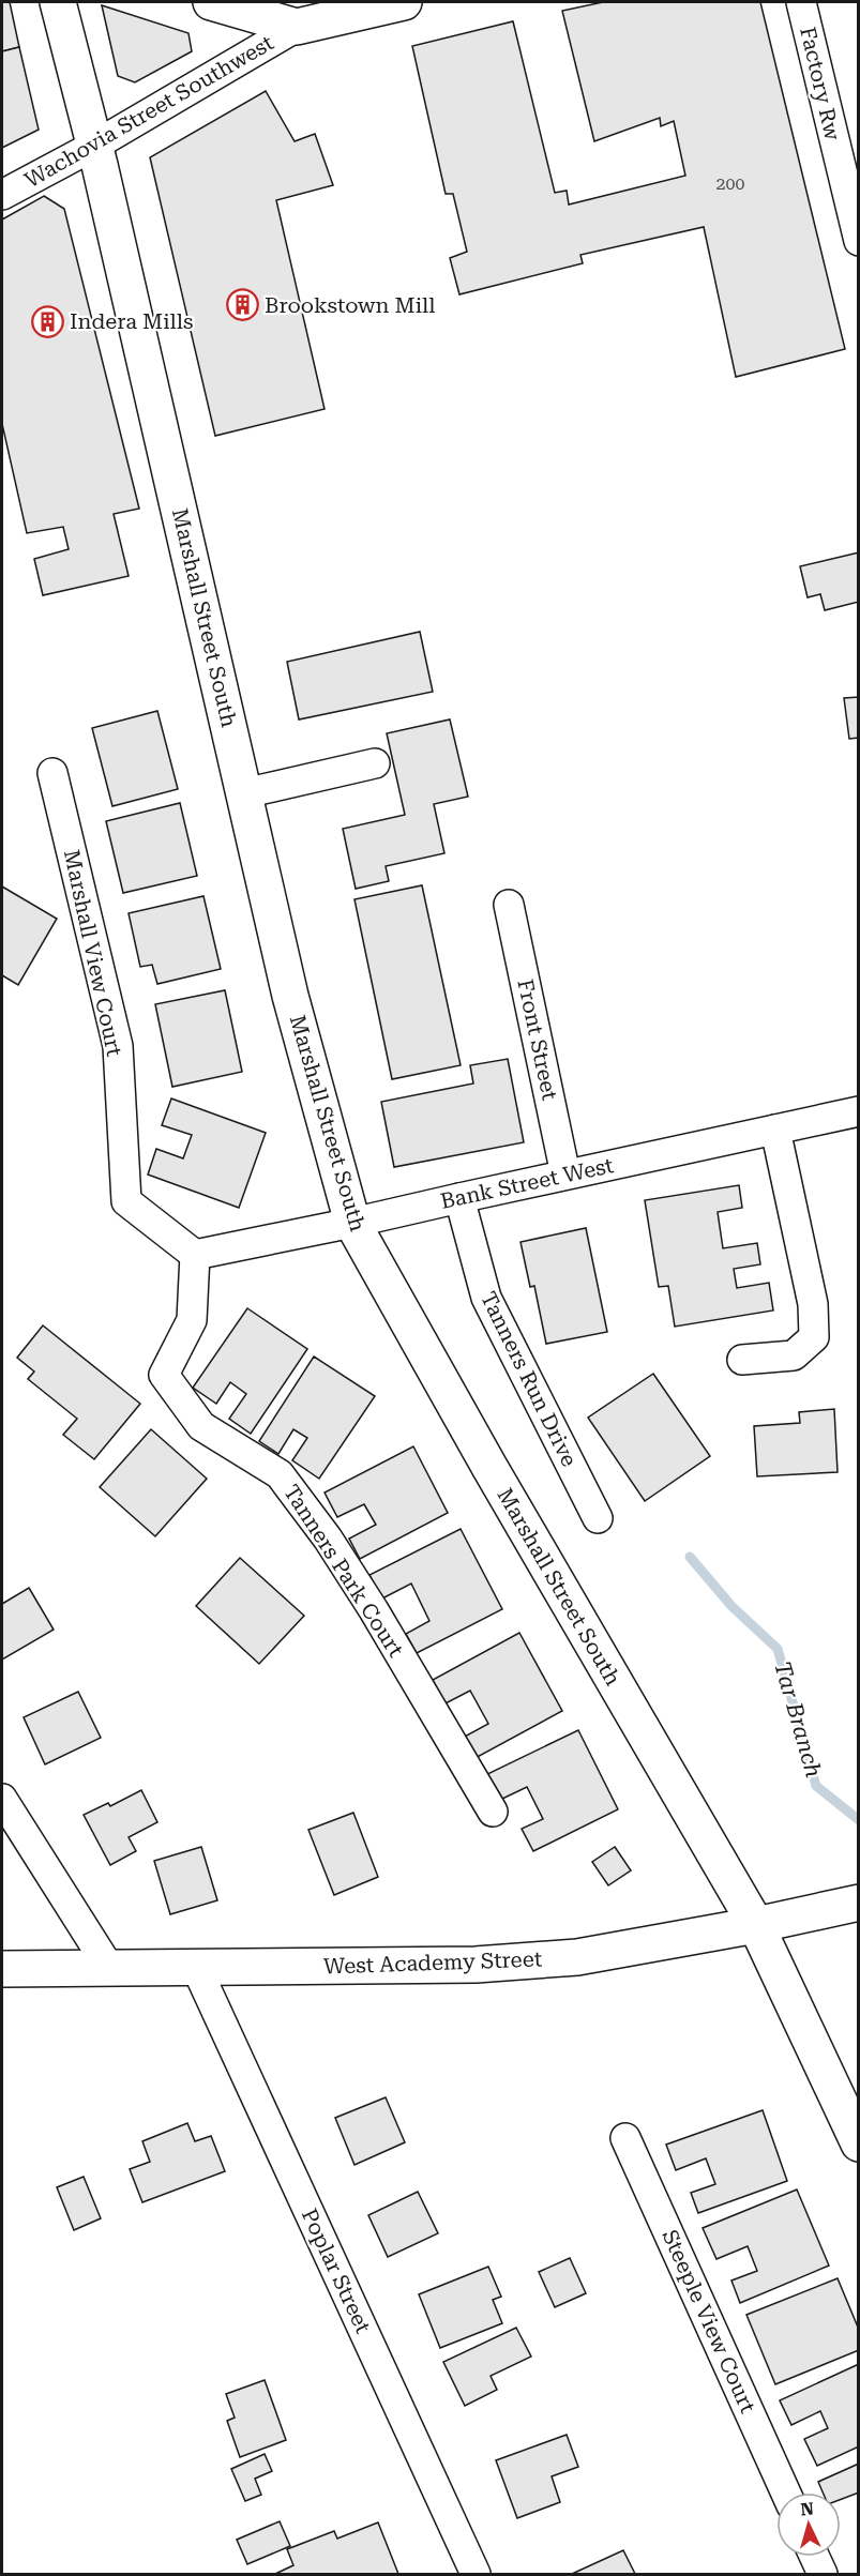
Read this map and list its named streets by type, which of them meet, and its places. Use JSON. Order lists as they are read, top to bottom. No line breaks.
{"streets":{"main road":["Marshall Street South","West Academy Street"],"street":["Factory Rw","Wachovia Street Southwest","Marshall View Court","Front Street","Bank Street West","Tanners Run Drive","Tanners Park Court","Poplar Street","Steeple View Court"]},"crossings":[["Wachovia Street Southwest","Marshall Street South"],["Marshall Street South","Bank Street West"],["Marshall Street South","West Academy Street"],["Marshall View Court","Bank Street West"],["Marshall View Court","Tanners Park Court"],["Front Street","Bank Street West"],["Bank Street West","Tanners Run Drive"],["Bank Street West","Tanners Park Court"],["West Academy Street","Poplar Street"]],"water":["Tar Branch"],"places":{"building":["Brookstown Mill","Indera Mills"]},"house_numbers":["200"],"north":"top"}
